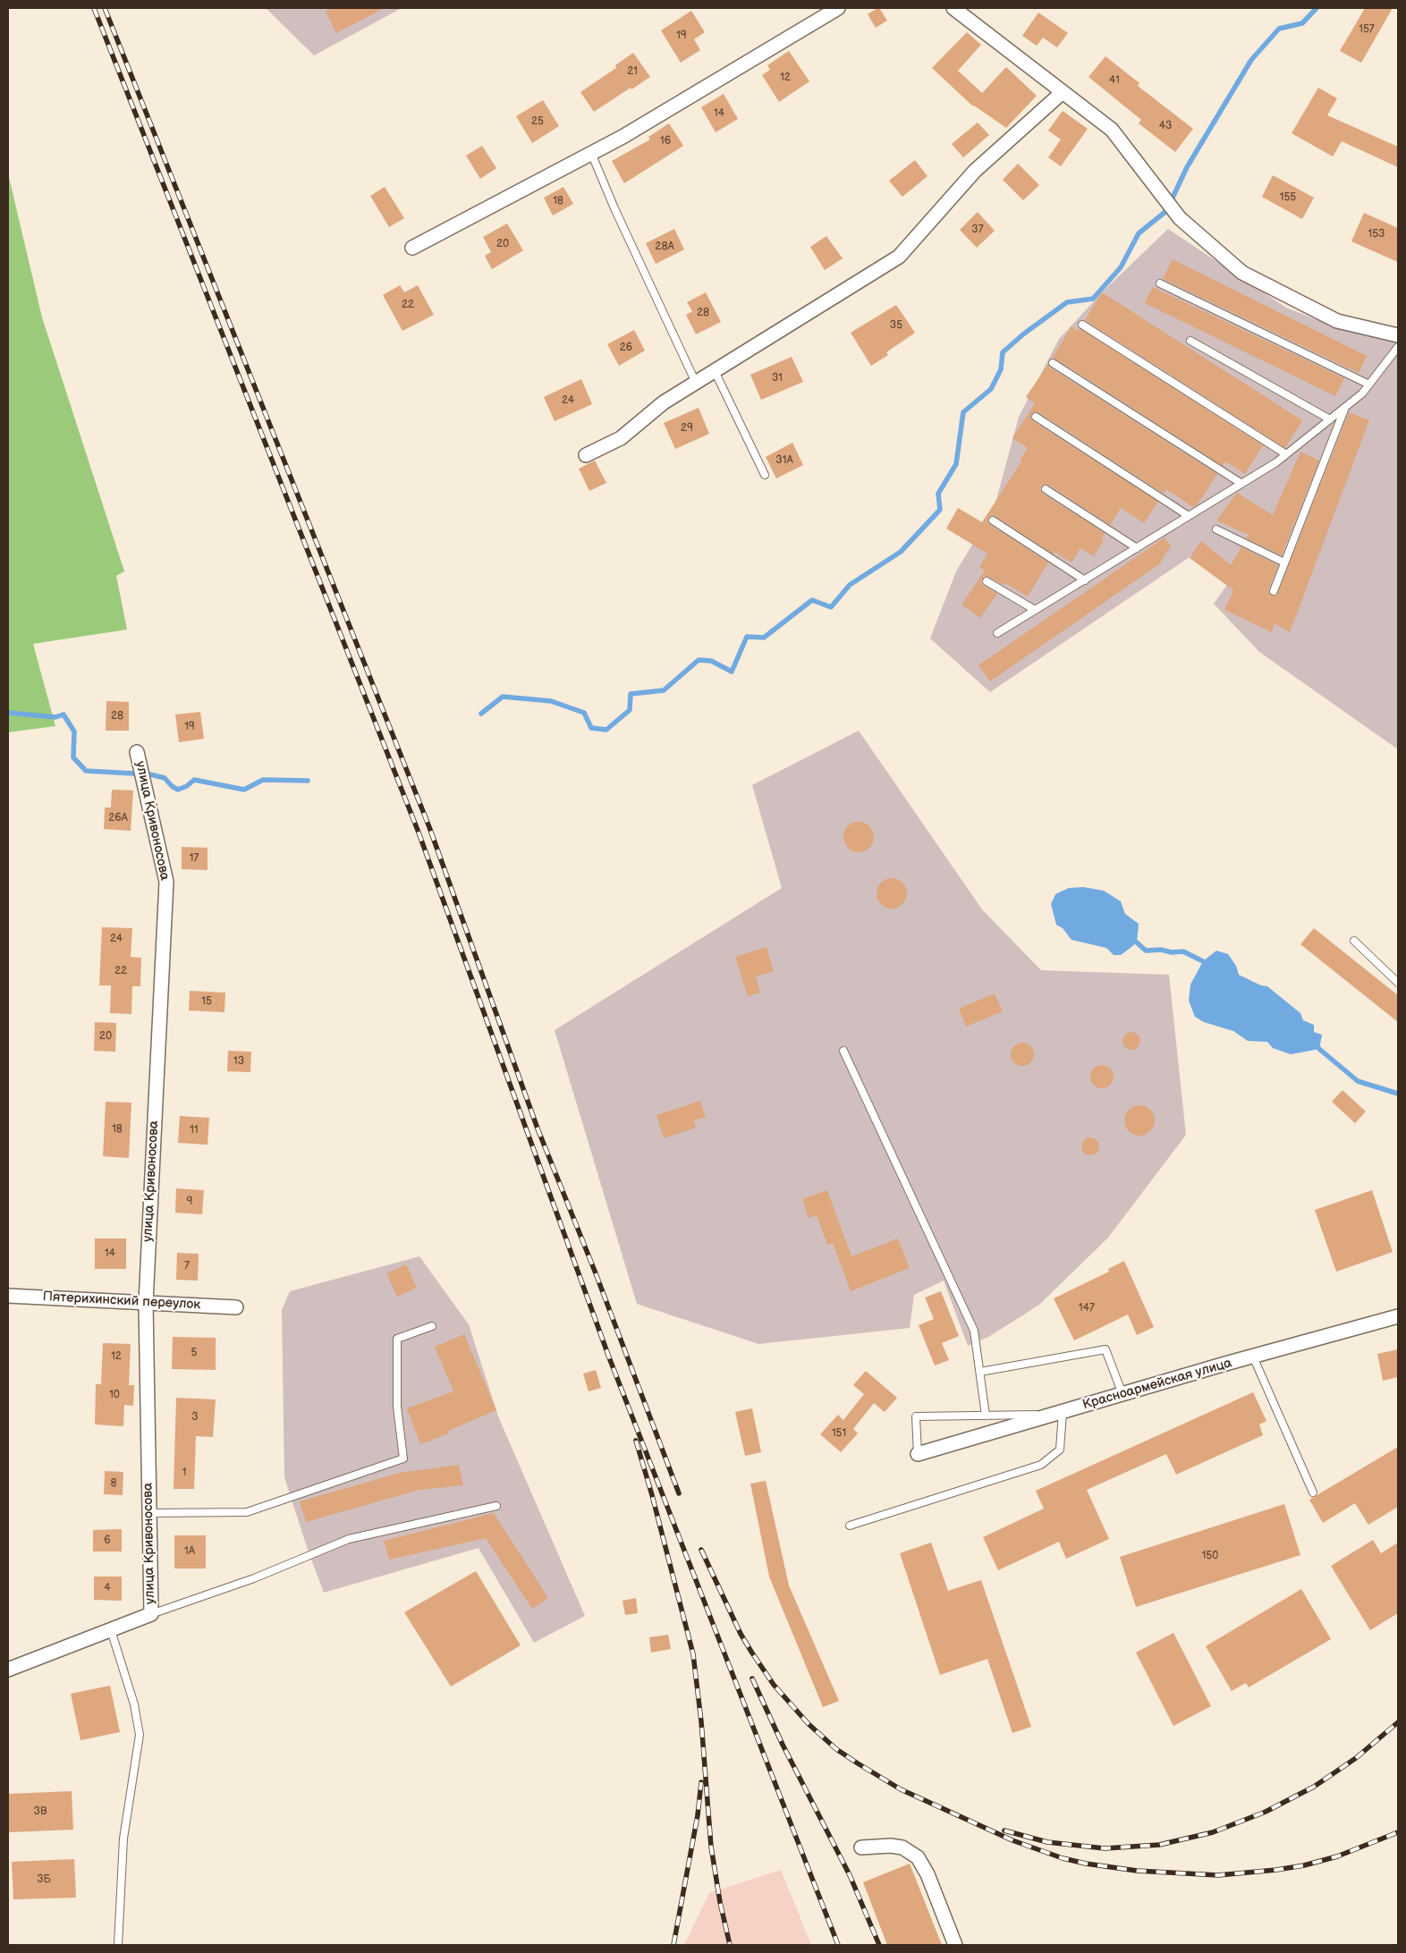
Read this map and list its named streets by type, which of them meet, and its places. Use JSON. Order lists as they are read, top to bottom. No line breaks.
{"streets":{"street":["улица Кривоносова","Пятерихинский переулок","Красноармейская улица"]},"crossings":[["улица Кривоносова","Пятерихинский переулок"]],"house_numbers":["157","19","21","12","41","14","25","43","16","155","18","37","153","20","28А","22","28","35","26","31","24","29","31А","28","19","26А","17","24","22","15","20","13","18","11","9","14","7","147","5","12","10","3","151","1","8","6","1А","150","4","3В","3Б"]}
